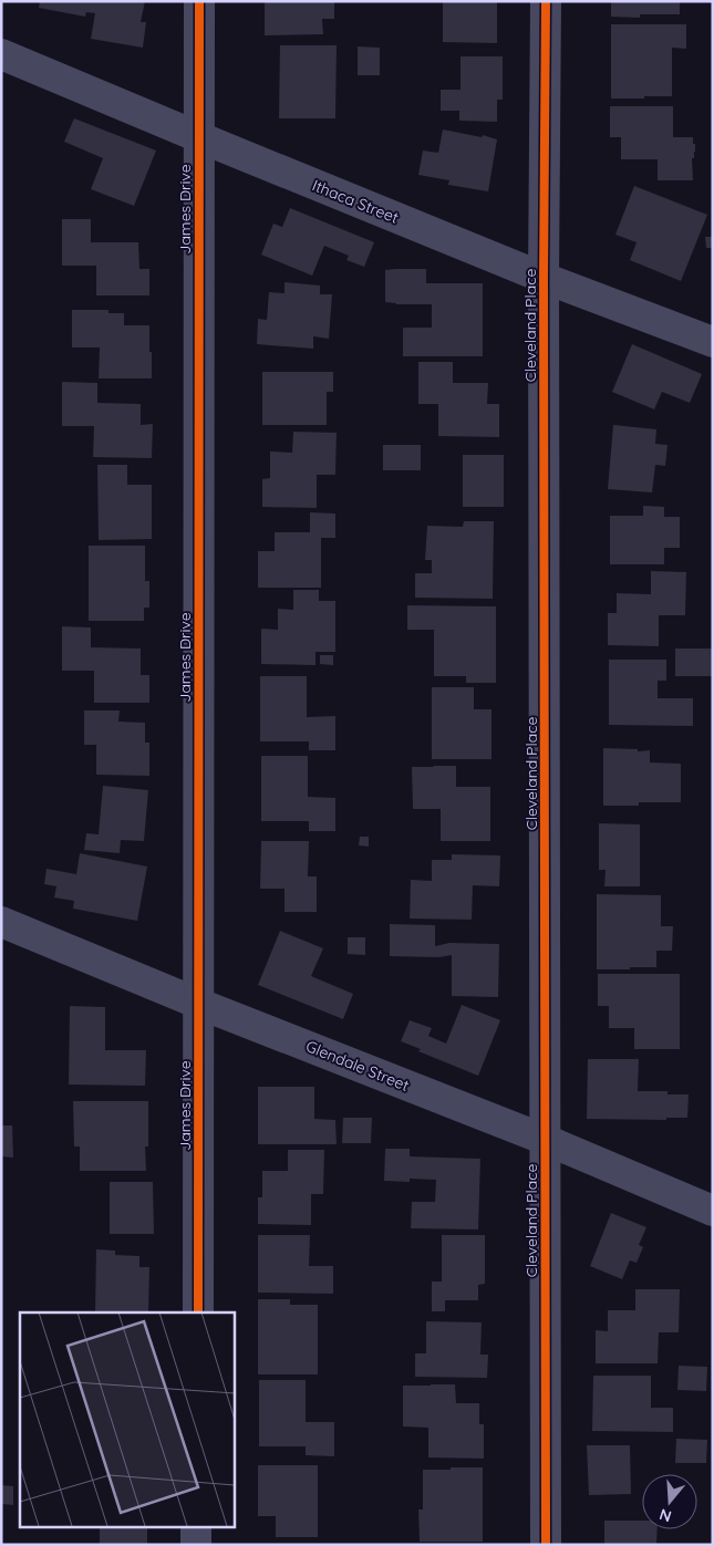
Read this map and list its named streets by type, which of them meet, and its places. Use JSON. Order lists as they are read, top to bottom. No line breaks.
{"streets":{"street":["Ithaca Street","James Drive","Cleveland Place","Glendale Street"]},"crossings":[["Ithaca Street","James Drive"],["Ithaca Street","Cleveland Place"],["James Drive","Glendale Street"],["Cleveland Place","Glendale Street"]],"north":"bottom"}
